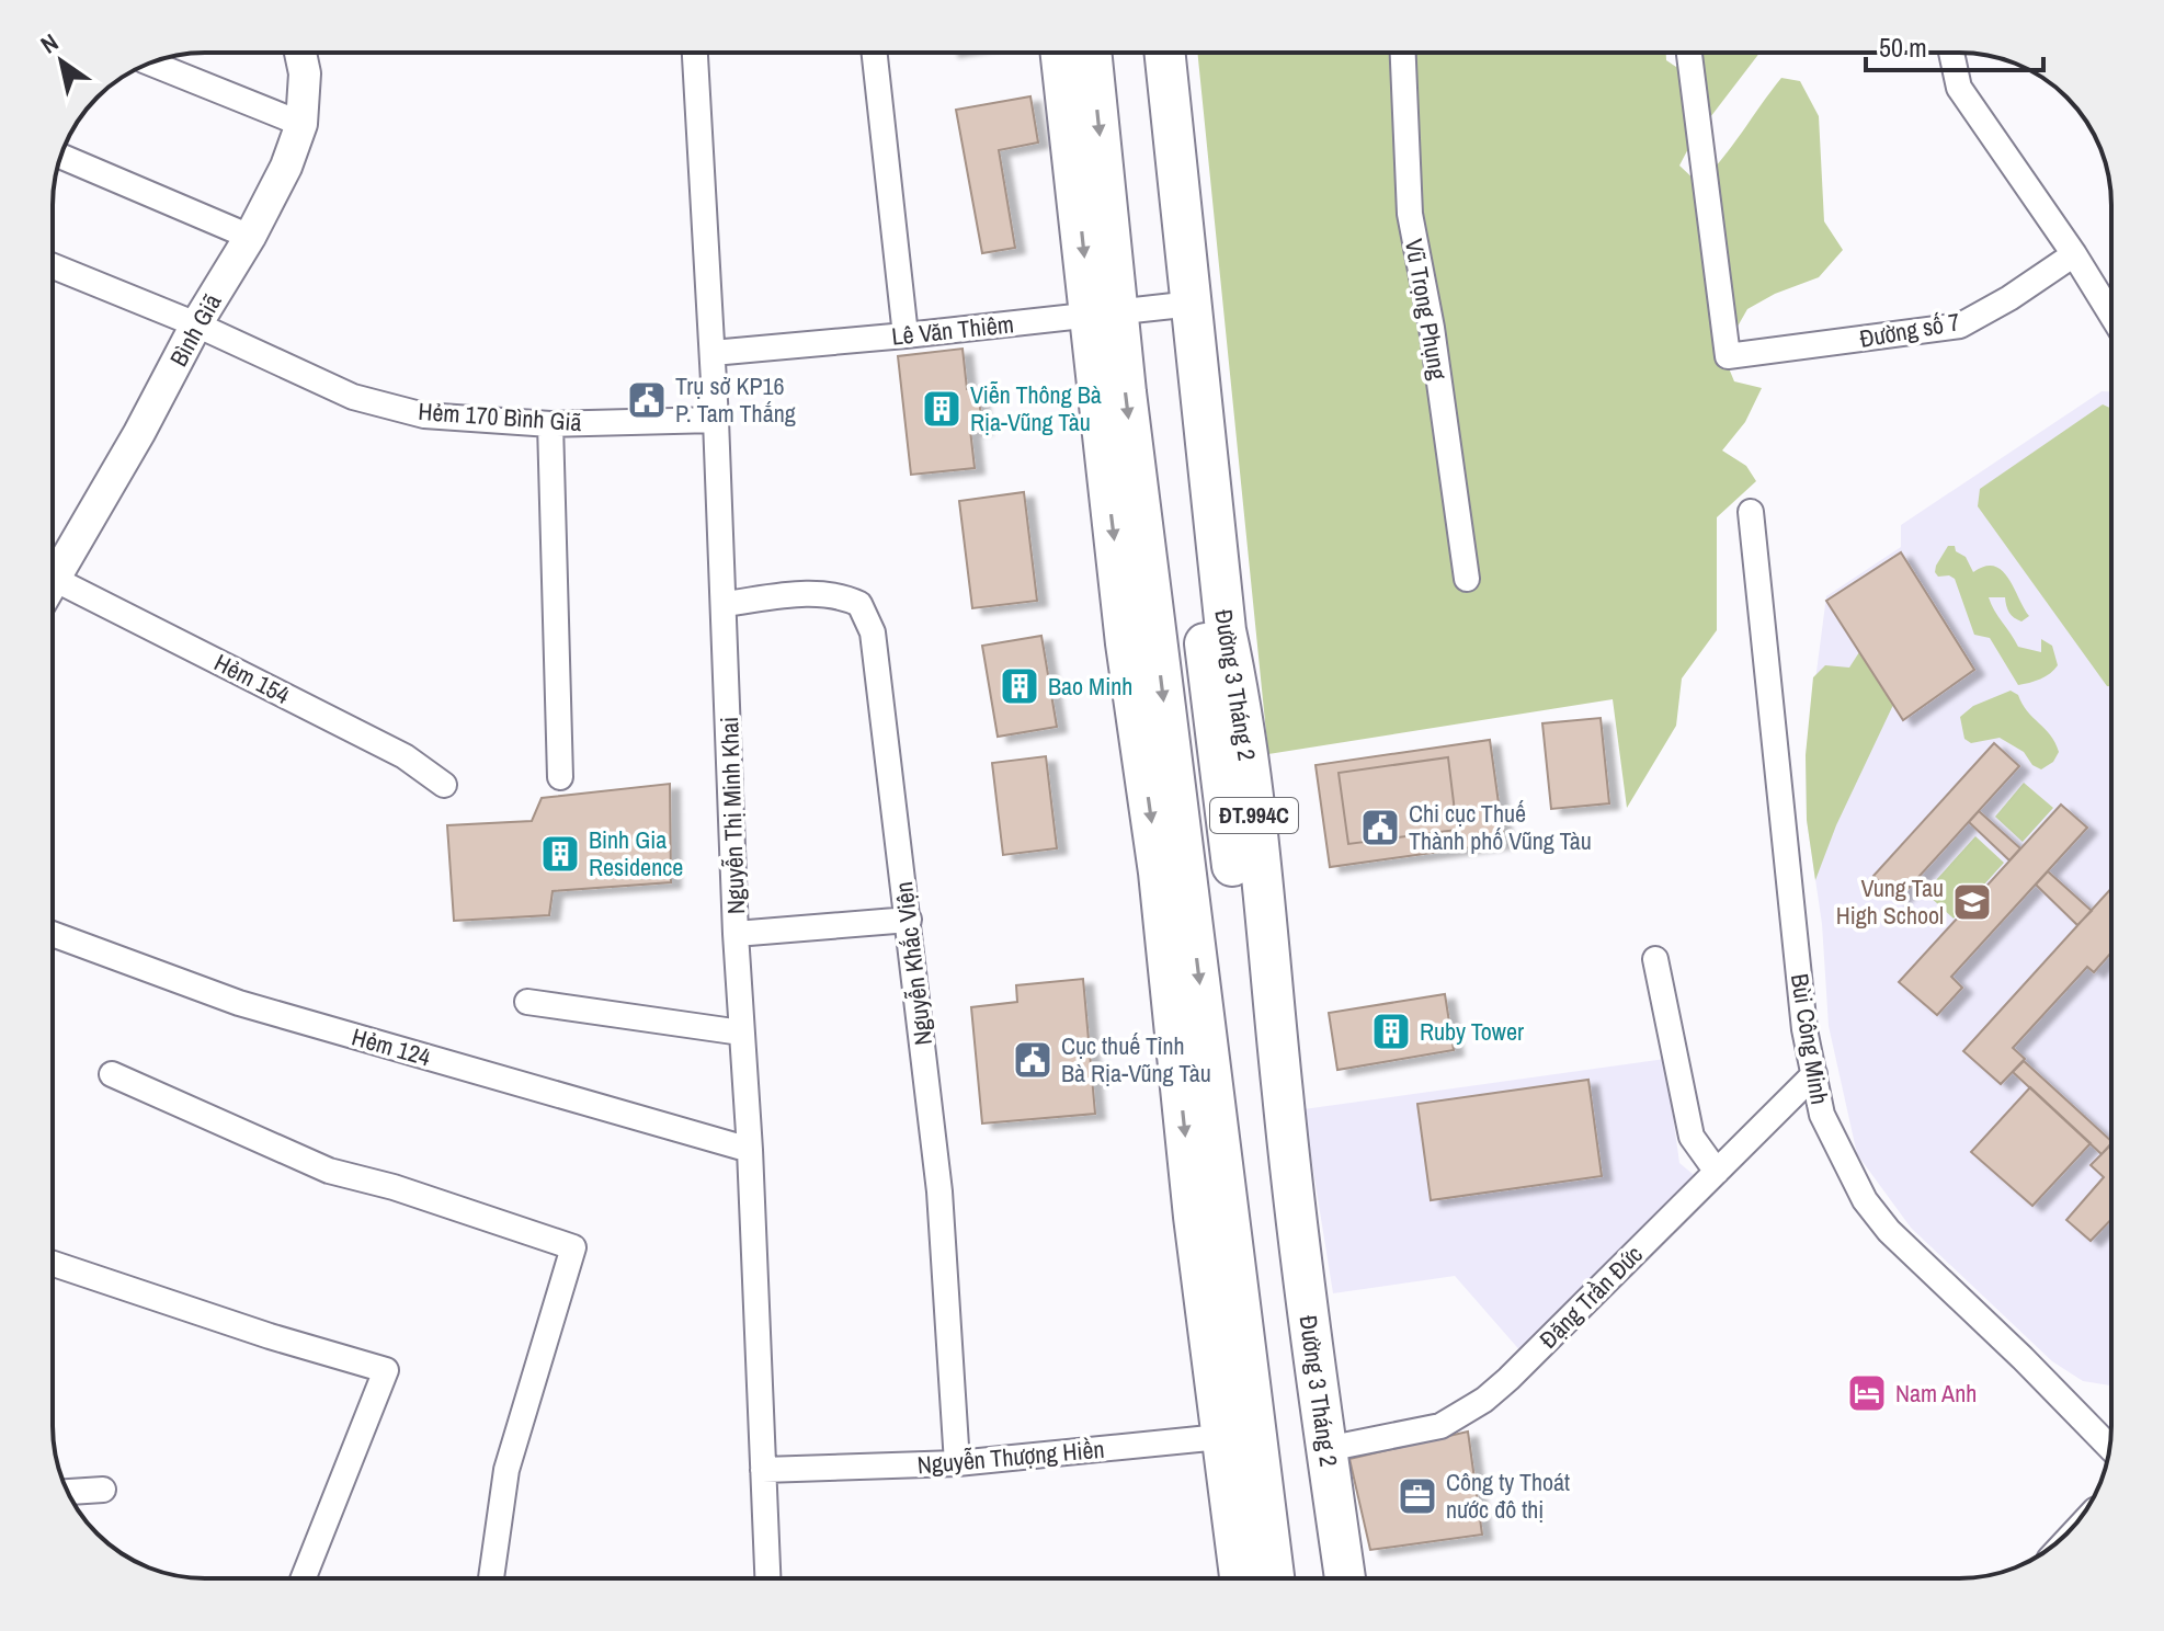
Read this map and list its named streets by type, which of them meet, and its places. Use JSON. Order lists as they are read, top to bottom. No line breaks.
{"streets":{"main road":["Đường 3 Tháng 2","ĐT.994C"],"street":["Vũ Trọng Phụng","Bình Giã","Lê Văn Thiêm","Đường số 7","Hẻm 170 Bình Giã","Hẻm 154","Nguyễn Thị Minh Khai","Nguyễn Khắc Viện","Bùi Công Minh","Hẻm 124","Đặng Trần Đức","Nguyễn Thượng Hiền"]},"crossings":[["Bình Giã","Hẻm 170 Bình Giã"],["Bình Giã","Hẻm 154"],["Lê Văn Thiêm","Đường 3 Tháng 2"],["Lê Văn Thiêm","Nguyễn Thị Minh Khai"],["Hẻm 170 Bình Giã","Nguyễn Thị Minh Khai"],["Đường 3 Tháng 2","Đặng Trần Đức"],["Nguyễn Thị Minh Khai","Nguyễn Khắc Viện"],["Nguyễn Thị Minh Khai","Hẻm 124"],["Nguyễn Thị Minh Khai","Nguyễn Thượng Hiền"],["Nguyễn Khắc Viện","Nguyễn Thượng Hiền"],["Bùi Công Minh","Đặng Trần Đức"]],"places":{"public building":["Trụ sở KP16 P. Tam Thắng","Chi cục Thuế Thành phố Vũng Tàu","Cục thuế Tỉnh Bà Rịa-Vũng Tàu"],"building":["Viễn Thông Bà Rịa-Vũng Tàu","Bao Minh","Binh Gia Residence","Ruby Tower"],"school or university":["Vung Tau High School"],"hotel":["Nam Anh"],"office":["Công ty Thoát nước đô thị"]},"scale_bar":"50 m","north":"top left"}
